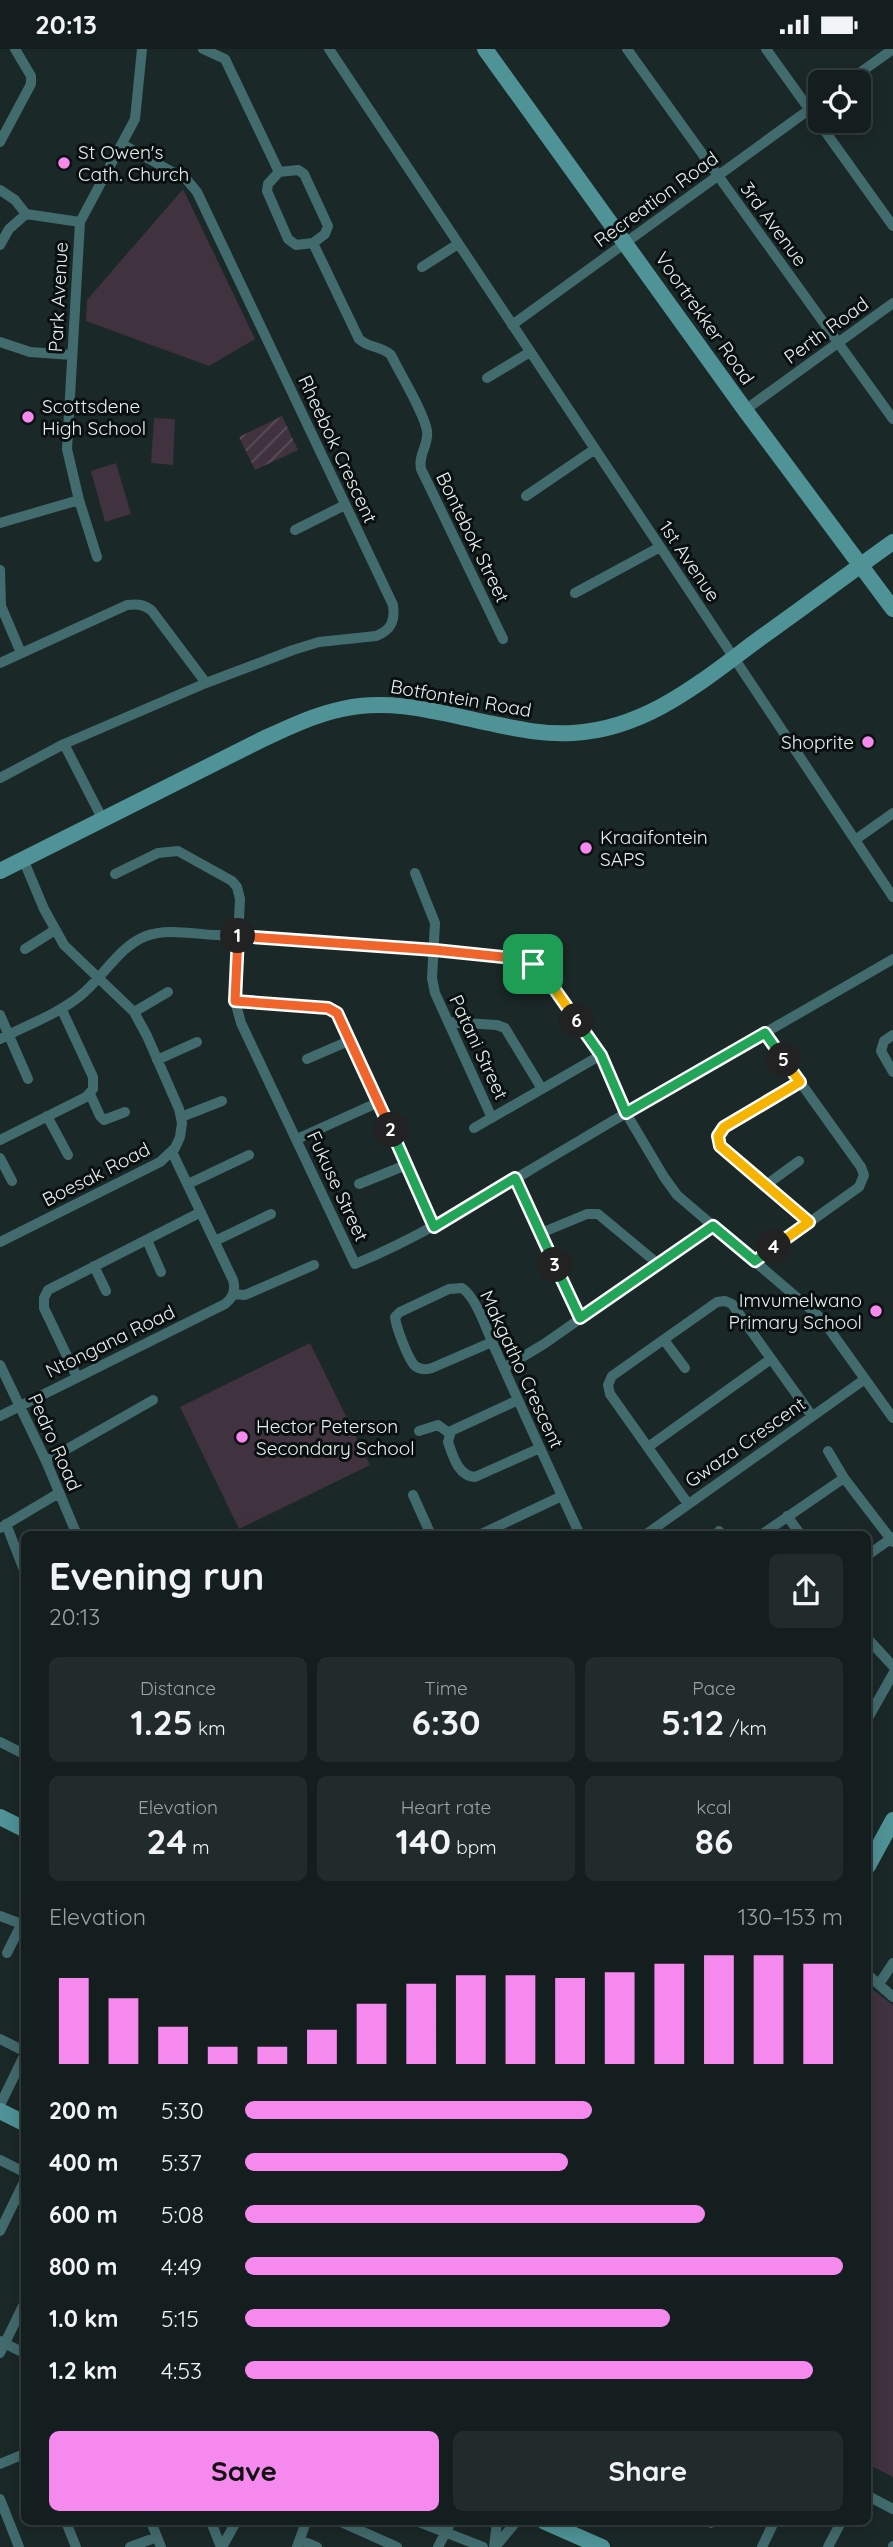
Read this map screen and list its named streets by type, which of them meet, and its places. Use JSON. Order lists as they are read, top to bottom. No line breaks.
{"streets":{"main road":["Voortrekker Road","Botfontein Road"],"street":["Recreation Road","3rd Avenue","Park Avenue","Perth Road","Rheebok Crescent","Bontebok Street","1st Avenue","Patani Street","Boesak Road","Fukuse Street","Ntongana Road","Makgatho Crescent","Pedro Road","Gwaza Crescent"]},"crossings":[["Recreation Road","3rd Avenue"],["Recreation Road","Voortrekker Road"],["Recreation Road","1st Avenue"],["3rd Avenue","Perth Road"],["Park Avenue","Rheebok Crescent"],["Voortrekker Road","Perth Road"],["Voortrekker Road","Botfontein Road"],["1st Avenue","Botfontein Road"],["Ntongana Road","Pedro Road"]],"places":["St Owen's Cath. Church","Scottsdene High School","Shoprite","Kraaifontein SAPS","Imvumelwano Primary School","Hector Peterson Secondary School"],"page":{"status":"20:13","pins":["1","6","5","2","4","3"],"heading":["Evening run","20:13"],"stats":[["Distance","1.25 km"],["Time","6:30"],["Pace","5:12 /km"],["Elevation","24 m"],["Heart rate","140 bpm"],["kcal","86"]],"chart":["Elevation","130–153 m"],"list":[{"name":"200 m","note":"5:30"},{"name":"400 m","note":"5:37"},{"name":"600 m","note":"5:08"},{"name":"800 m","note":"4:49"},{"name":"1.0 km","note":"5:15"},{"name":"1.2 km","note":"4:53"}],"buttons":["Save","Share"]}}
